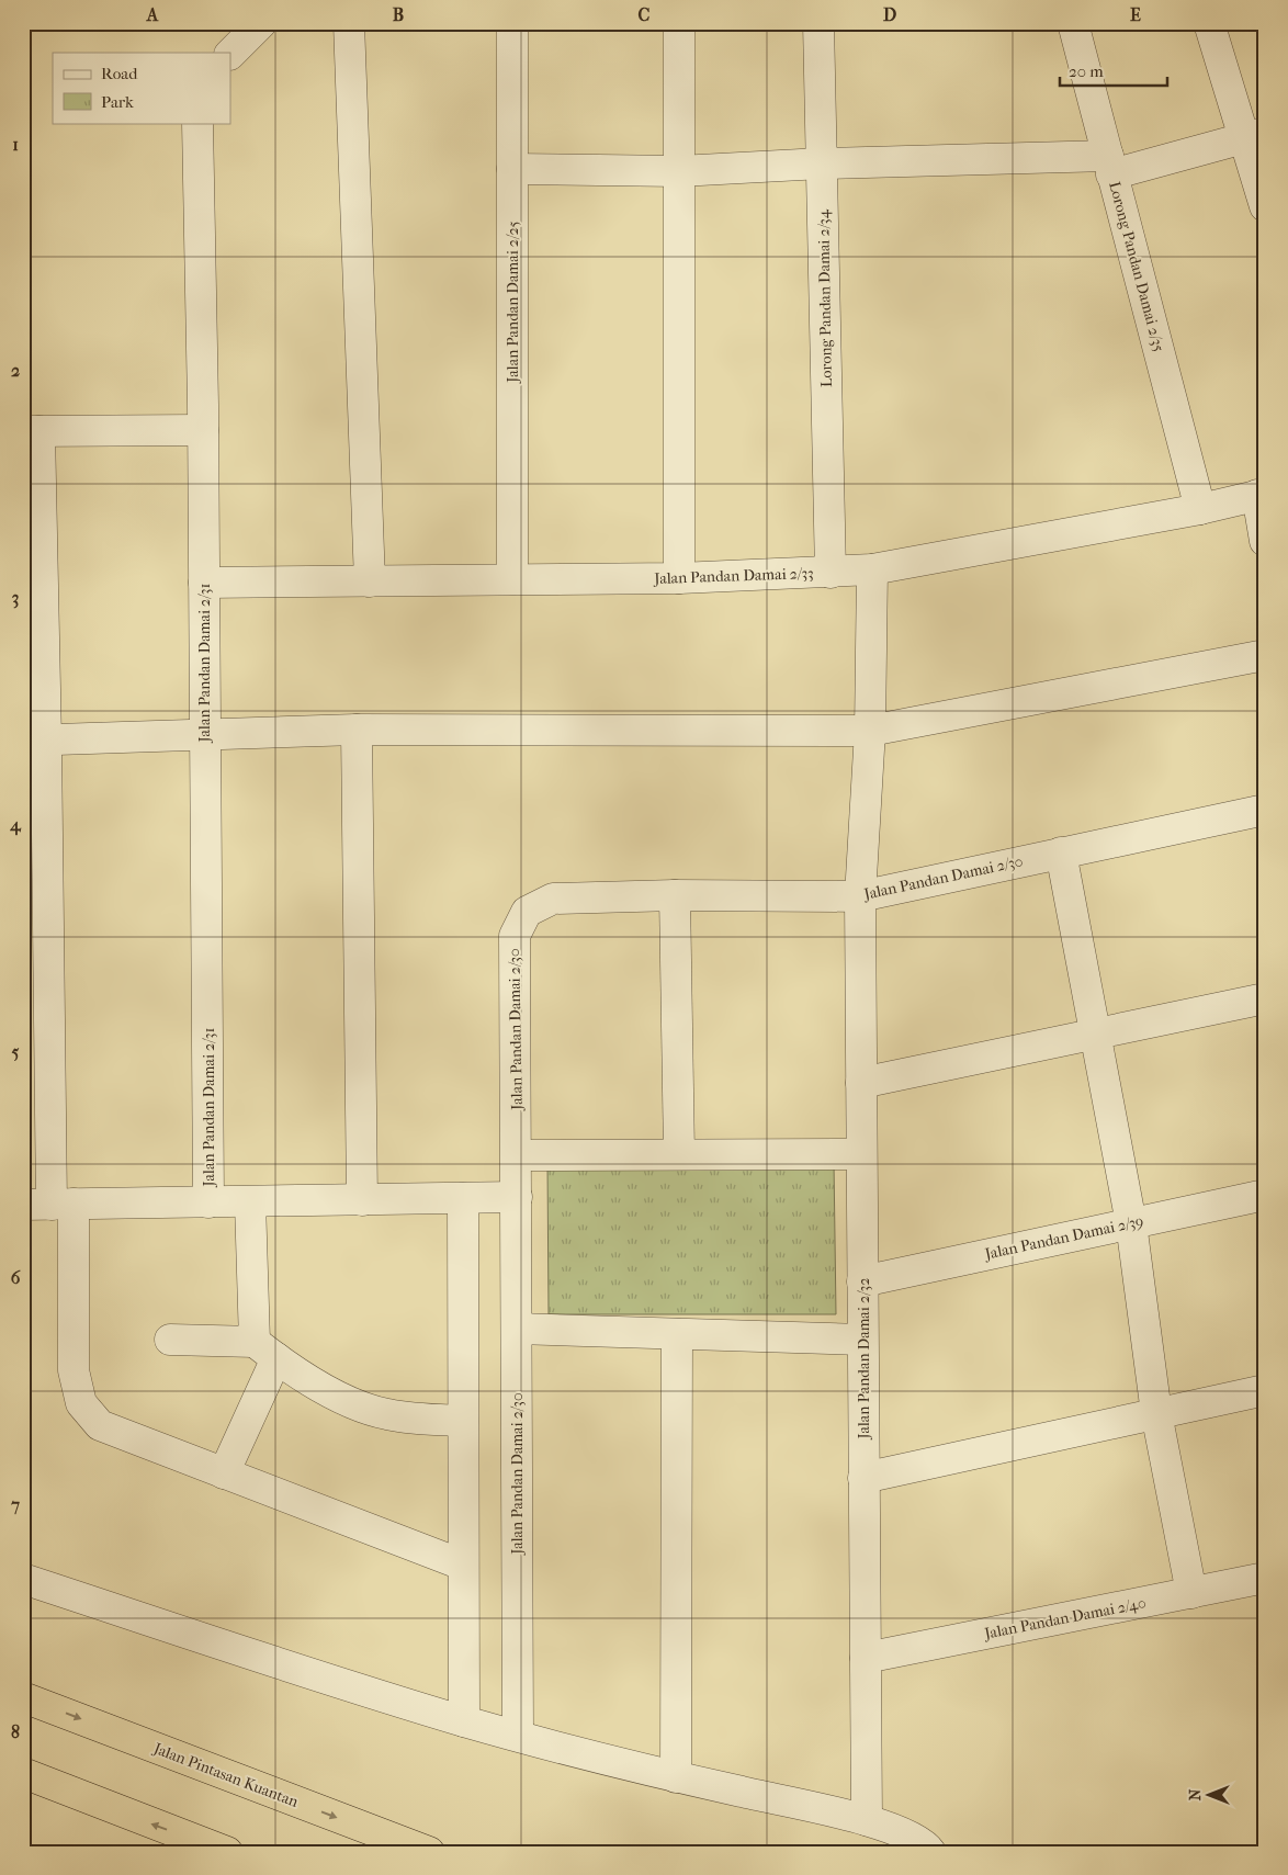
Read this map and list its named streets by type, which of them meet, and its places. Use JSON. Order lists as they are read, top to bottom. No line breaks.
{"streets":{"highway":["Jalan Pintasan Kuantan"],"street":["Lorong Pandan Damai 2/35","Lorong Pandan Damai 2/34","Jalan Pandan Damai 2/25","Jalan Pandan Damai 2/33","Jalan Pandan Damai 2/31","Jalan Pandan Damai 2/30","Jalan Pandan Damai 2/39","Jalan Pandan Damai 2/32","Jalan Pandan Damai 2/40"]},"crossings":[["Lorong Pandan Damai 2/35","Jalan Pandan Damai 2/33"],["Lorong Pandan Damai 2/34","Jalan Pandan Damai 2/33"],["Jalan Pandan Damai 2/25","Jalan Pandan Damai 2/33"],["Jalan Pandan Damai 2/33","Jalan Pandan Damai 2/31"],["Jalan Pandan Damai 2/33","Jalan Pandan Damai 2/32"],["Jalan Pandan Damai 2/30","Jalan Pandan Damai 2/32"],["Jalan Pandan Damai 2/39","Jalan Pandan Damai 2/32"],["Jalan Pandan Damai 2/32","Jalan Pandan Damai 2/40"]],"legend":["Road","Park"],"scale_bar":"20 m","north":"left","grid":{"columns":["A","B","C","D","E"],"rows":["1","2","3","4","5","6","7","8"]}}
